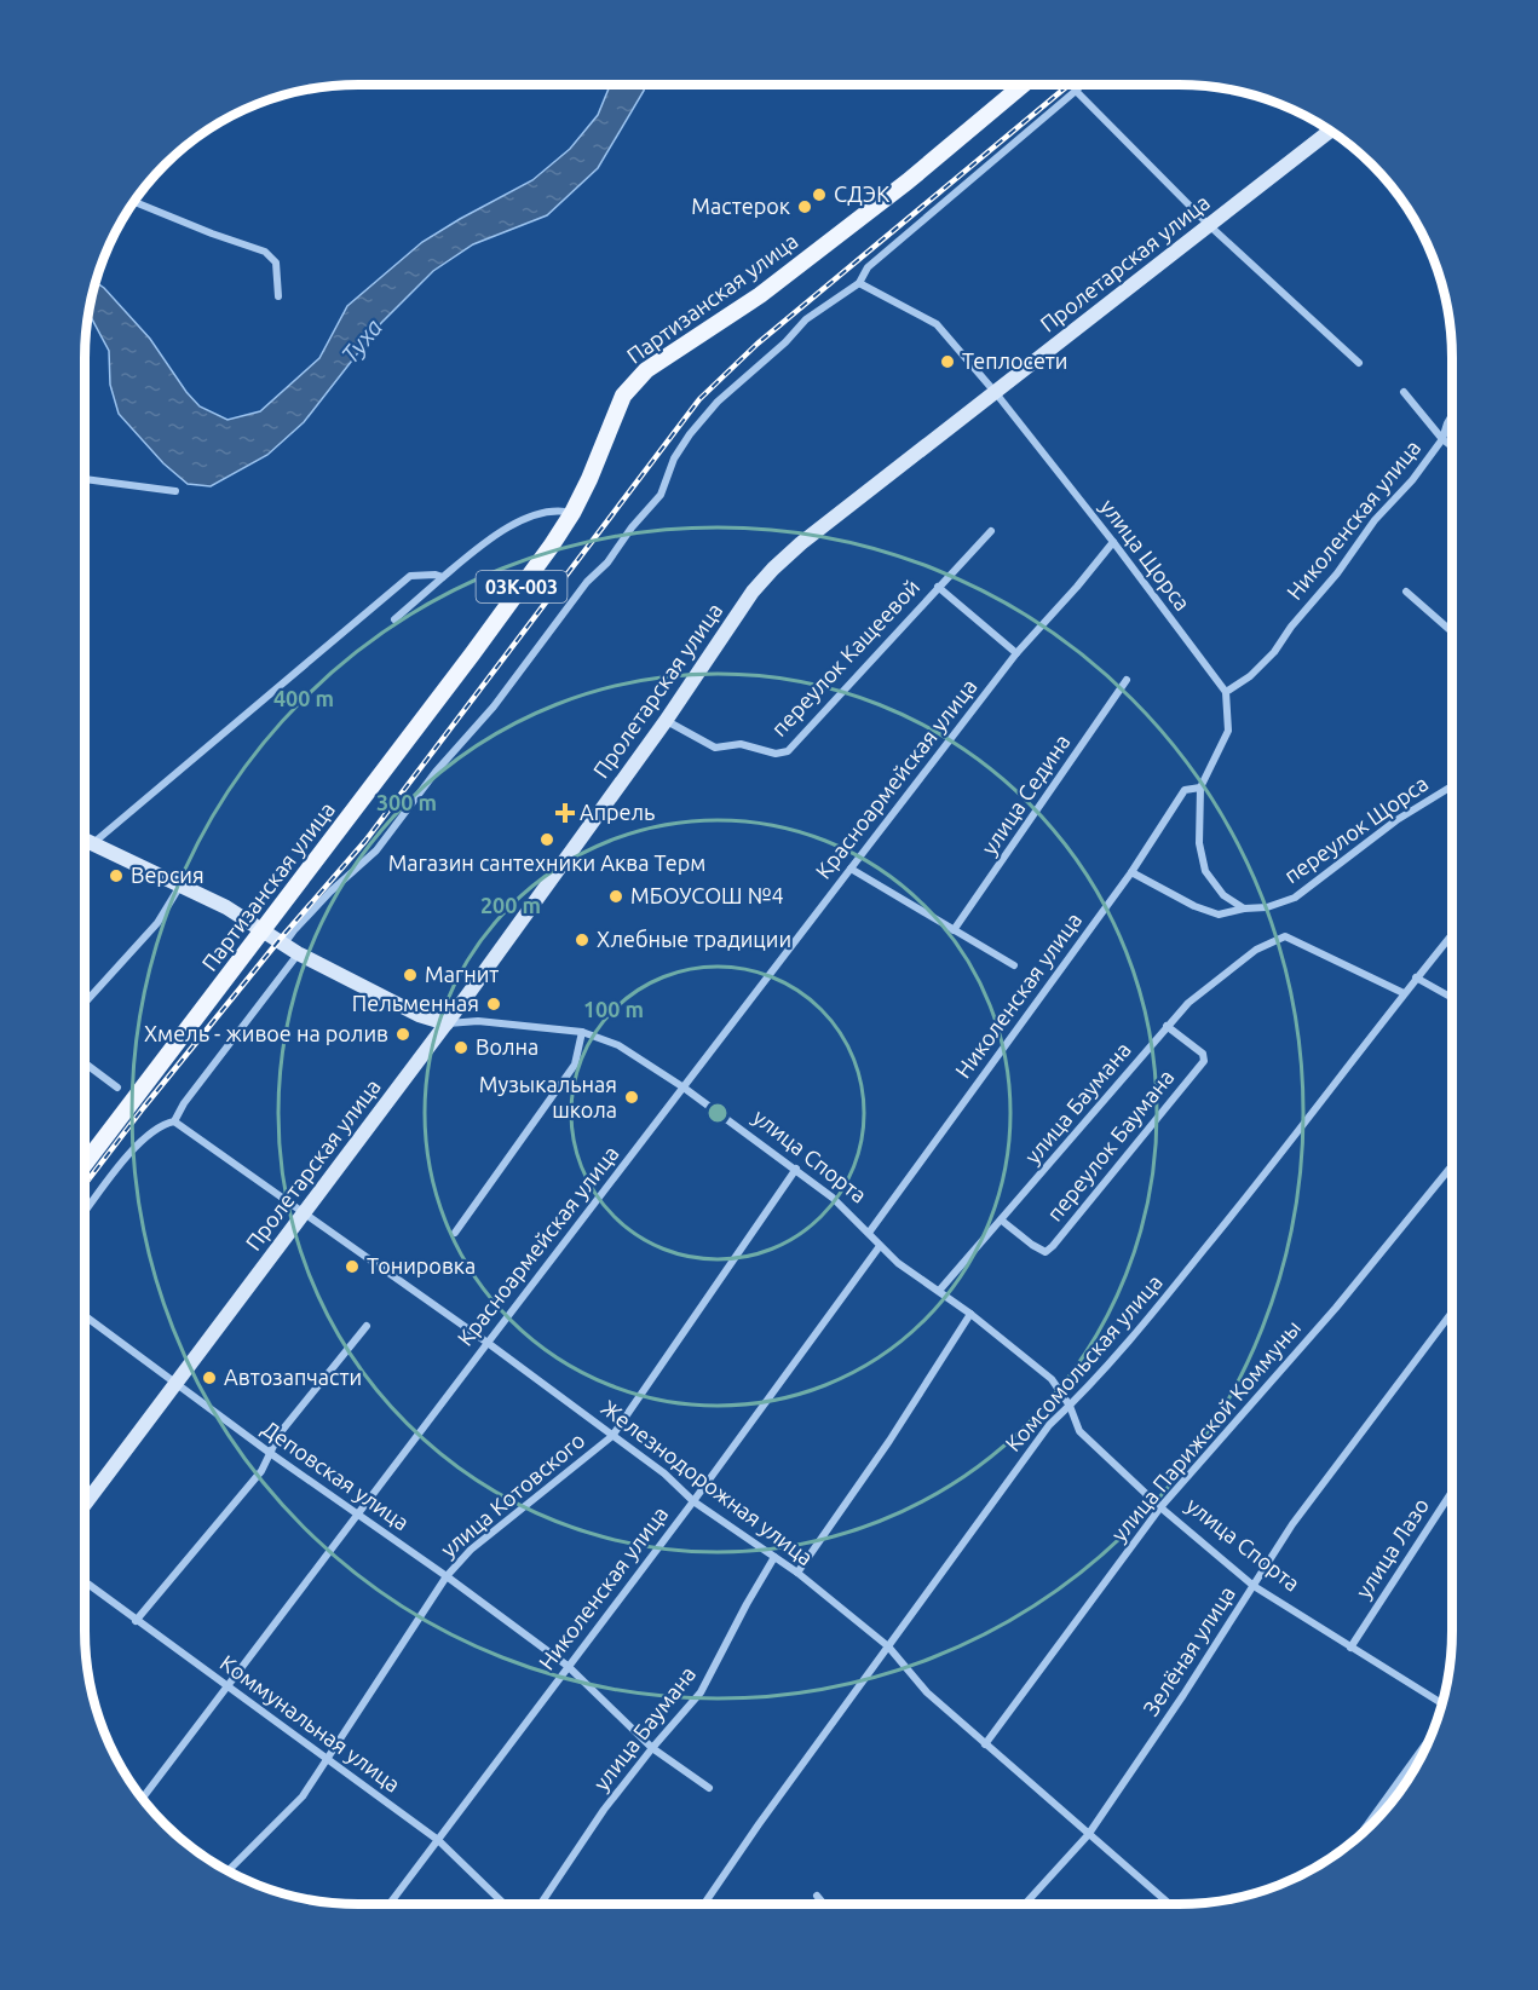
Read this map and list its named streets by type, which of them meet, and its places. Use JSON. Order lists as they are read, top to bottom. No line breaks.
{"streets":{"main road":["Партизанская улица","03К-003"],"street":["Пролетарская улица","Николенская улица","улица Щорса","переулок Кащеевой","Красноармейская улица","улица Седина","переулок Щорса","улица Баумана","переулок Баумана","улица Спорта","Комсомольская улица","улица Парижской Коммуны","Деповская улица","Железнодорожная улица","улица Котовского","улица Лазо","Зелёная улица","Коммунальная улица"]},"crossings":[["Пролетарская улица","улица Щорса"],["Пролетарская улица","переулок Кащеевой"],["Пролетарская улица","улица Спорта"],["Пролетарская улица","Деповская улица"],["Пролетарская улица","Железнодорожная улица"],["Партизанская улица","улица Спорта"],["Николенская улица","улица Щорса"],["Николенская улица","улица Спорта"],["Николенская улица","Деповская улица"],["Николенская улица","Железнодорожная улица"],["Николенская улица","Коммунальная улица"],["улица Щорса","Красноармейская улица"],["Красноармейская улица","улица Спорта"],["Красноармейская улица","Деповская улица"],["Красноармейская улица","Железнодорожная улица"],["Красноармейская улица","Коммунальная улица"],["улица Баумана","переулок Баумана"],["улица Баумана","улица Спорта"],["улица Баумана","Комсомольская улица"],["улица Баумана","Деповская улица"],["улица Баумана","Железнодорожная улица"],["улица Спорта","Комсомольская улица"],["улица Спорта","улица Парижской Коммуны"],["улица Спорта","улица Котовского"],["улица Спорта","улица Лазо"],["улица Спорта","Зелёная улица"],["Комсомольская улица","Железнодорожная улица"],["улица Парижской Коммуны","Железнодорожная улица"],["Деповская улица","улица Котовского"],["Железнодорожная улица","улица Котовского"],["Железнодорожная улица","Зелёная улица"],["улица Котовского","Коммунальная улица"]],"water":["Туха"],"places":{"other":["СДЭК","Мастерок","Теплосети","Магазин сантехники Аква Терм","Версия","МБОУСОШ №4","Хлебные традиции","Магнит","Пельменная","Хмель - живое на ролив","Волна","Музыкальная школа","Тонировка","Автозапчасти"],"health":["Апрель"]},"rings":["400 m","300 m","200 m","100 m"]}
